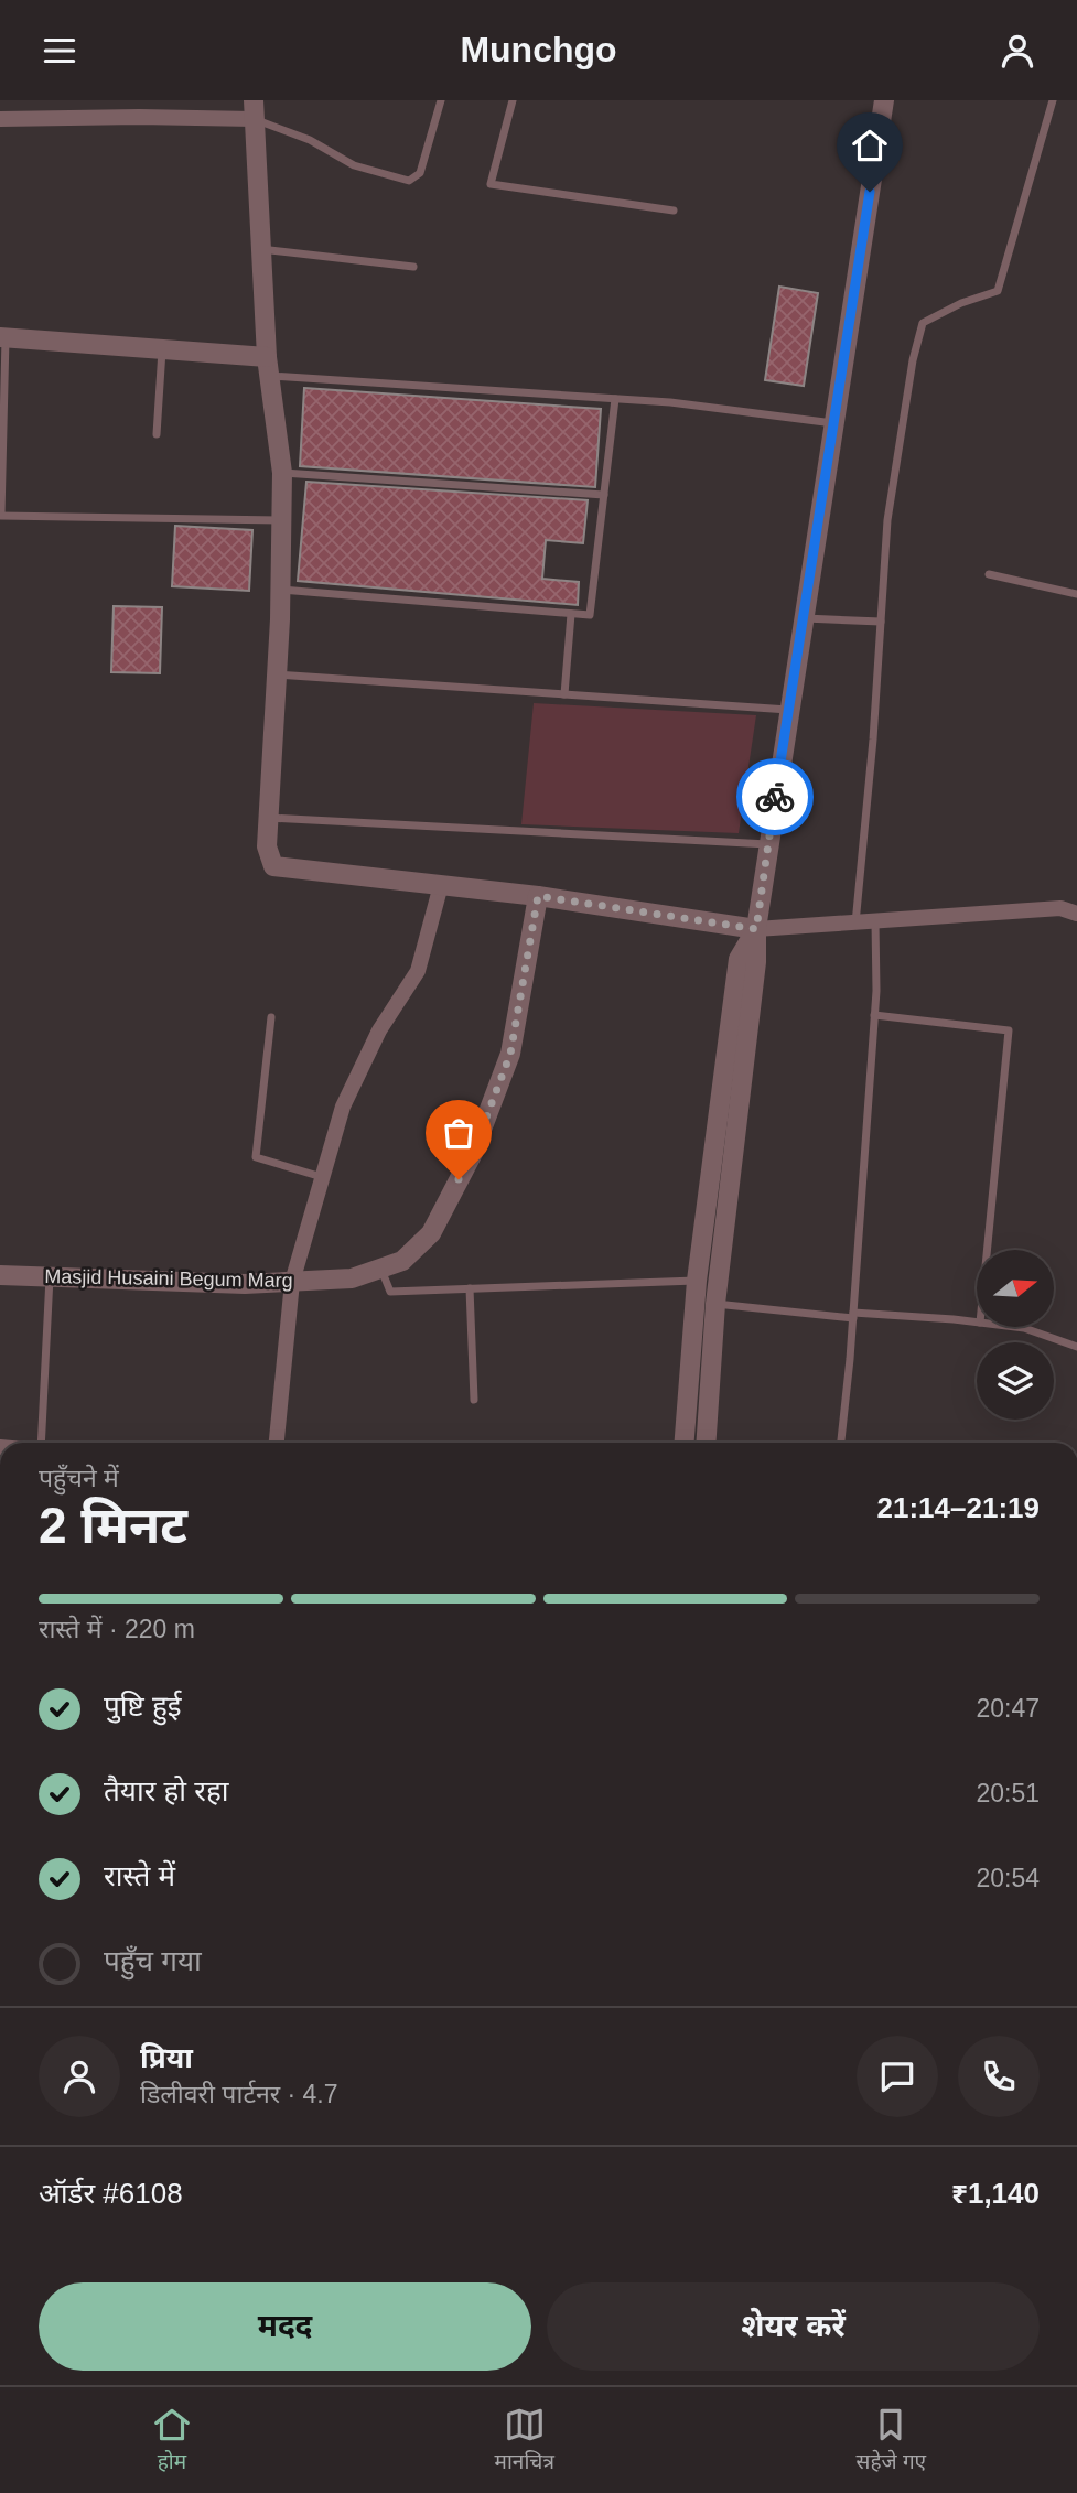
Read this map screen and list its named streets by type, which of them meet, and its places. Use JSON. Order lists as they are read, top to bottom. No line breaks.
{"streets":{"street":["Masjid Husaini Begum Marg"]},"north":"right","page":{"header":"Munchgo","heading":["2 मिनट","पहुँचने में","21:14–21:19"],"panel":["प्रिया","डिलीवरी पार्टनर · 4.7","ऑर्डर #6108","₹1,140"],"bar":"रास्ते में · 220 m","list":[["पुष्टि हुई","20:47"],["तैयार हो रहा","20:51"],["रास्ते में","20:54"],"पहुँच गया"],"buttons":["मदद","शेयर करें"],"tabs":["होम","मानचित्र","सहेजे गए"]}}
